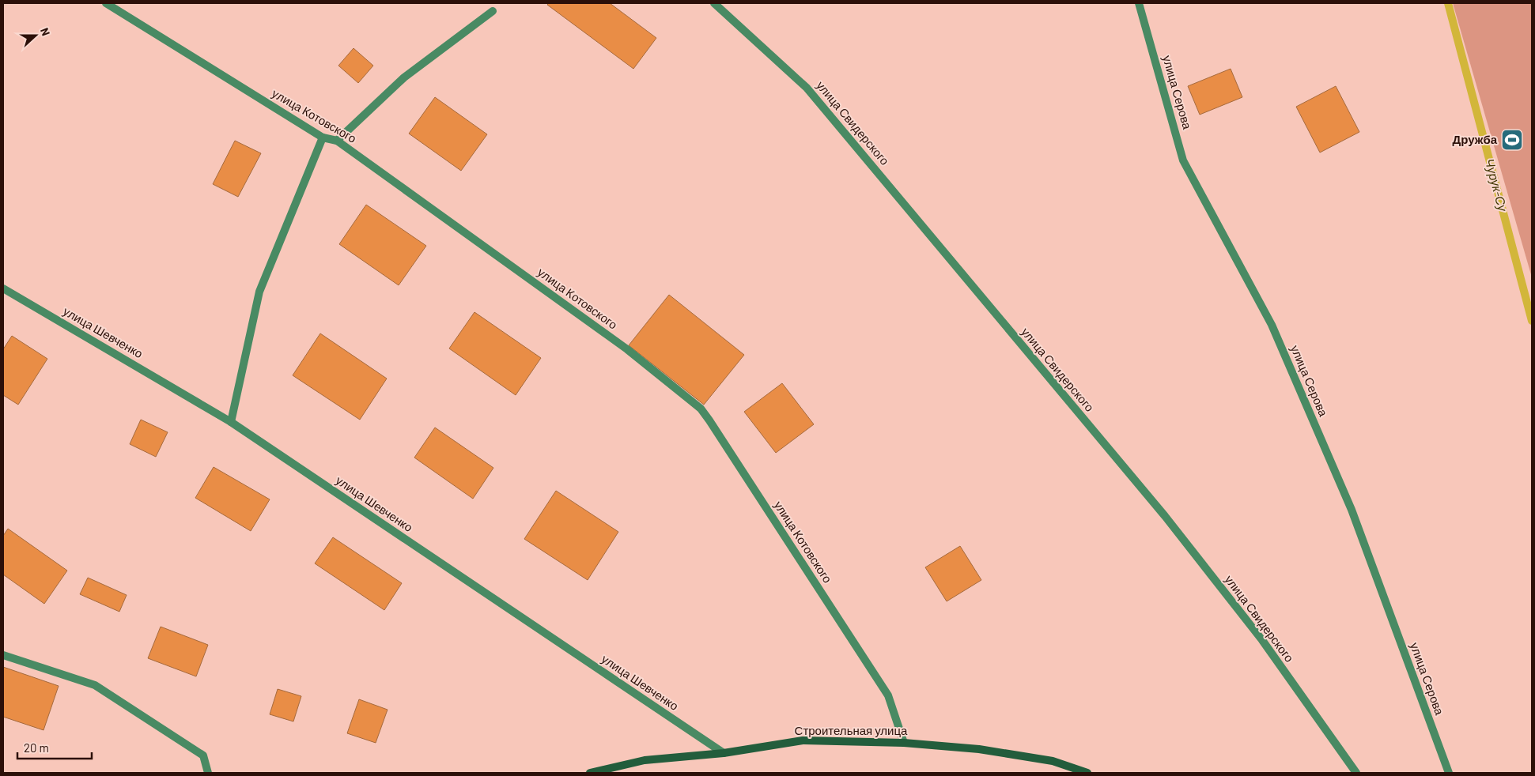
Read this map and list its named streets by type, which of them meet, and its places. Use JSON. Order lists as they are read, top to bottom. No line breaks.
{"streets":{"main road":["Строительная улица"],"street":["улица Серова","улица Котовского","улица Свидерского","улица Шевченко"]},"crossings":[["улица Котовского","Строительная улица"],["улица Шевченко","Строительная улица"]],"water":["Чурук-Су"],"places":{"sports":["Дружба"]},"scale_bar":"20 m","north":"right"}
